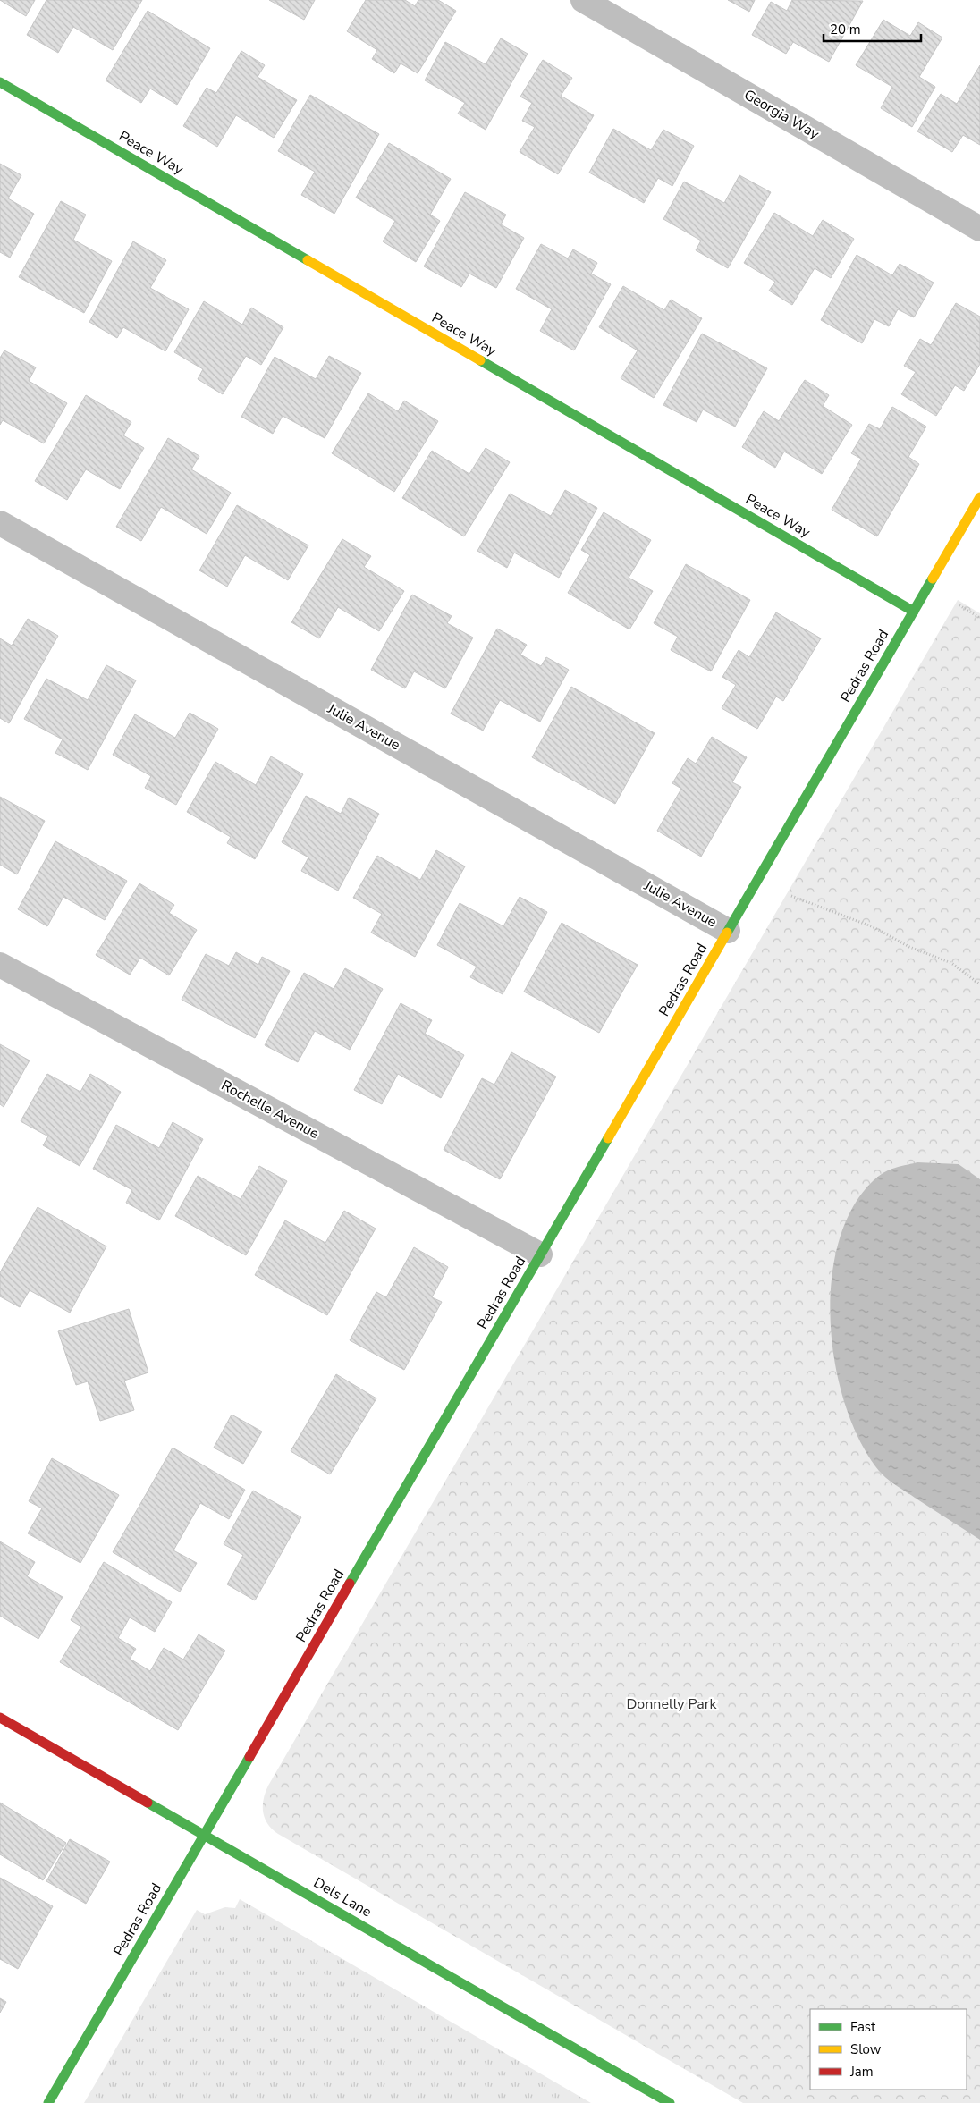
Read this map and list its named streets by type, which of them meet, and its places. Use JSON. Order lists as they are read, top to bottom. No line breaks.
{"streets":{"street":["Georgia Way","Peace Way","Pedras Road","Julie Avenue","Rochelle Avenue","Dels Lane"]},"crossings":[["Peace Way","Pedras Road"],["Pedras Road","Julie Avenue"],["Pedras Road","Rochelle Avenue"],["Pedras Road","Dels Lane"]],"parks":["Donnelly Park"],"legend":["Fast","Slow","Jam"],"scale_bar":"20 m"}
